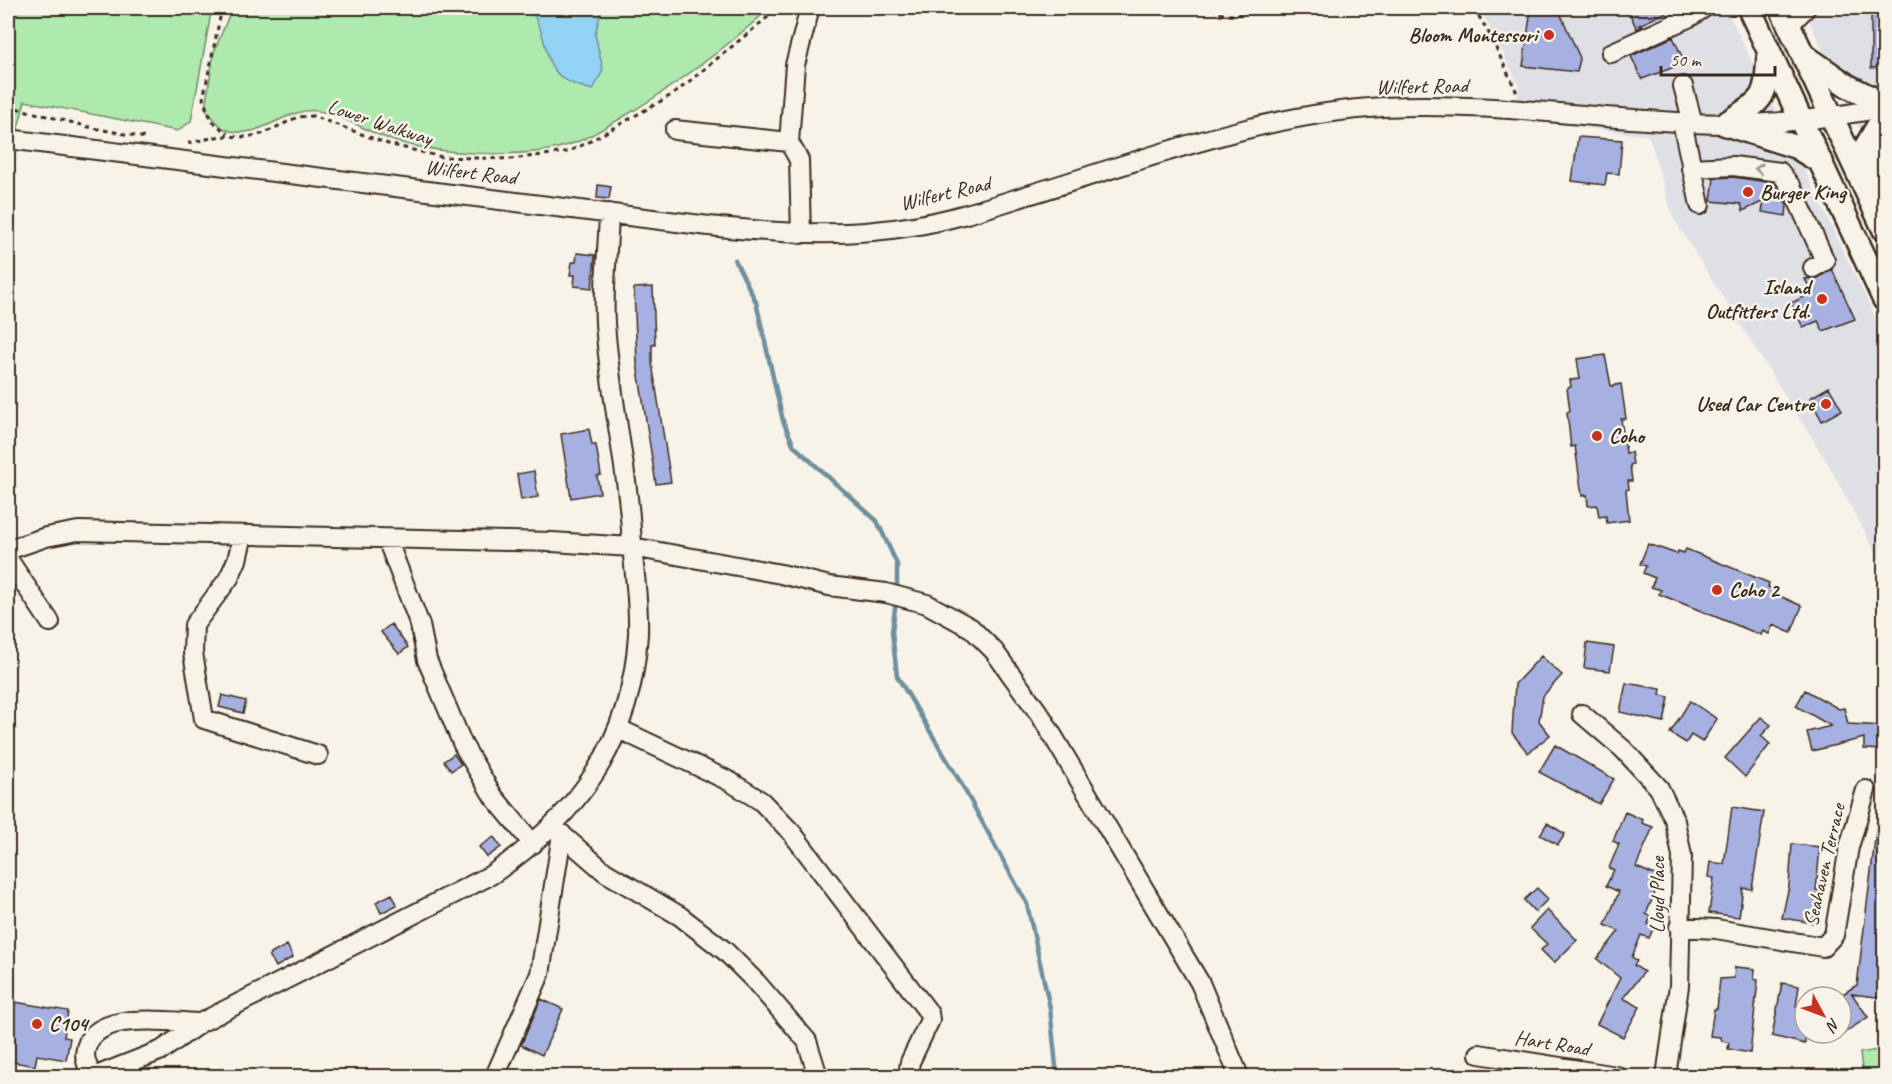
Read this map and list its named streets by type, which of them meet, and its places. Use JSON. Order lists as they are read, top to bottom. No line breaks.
{"streets":{"street":["Wilfert Road","Seahaven Terrace","Lloyd Place","Hart Road"],"path":["Lower Walkway"]},"crossings":[["Seahaven Terrace","Lloyd Place"]],"places":["Bloom Montessori","Burger King","Island Outfitters Ltd.","Used Car Centre","Coho","Coho 2","C104"],"scale_bar":"50 m","north":"bottom right"}
